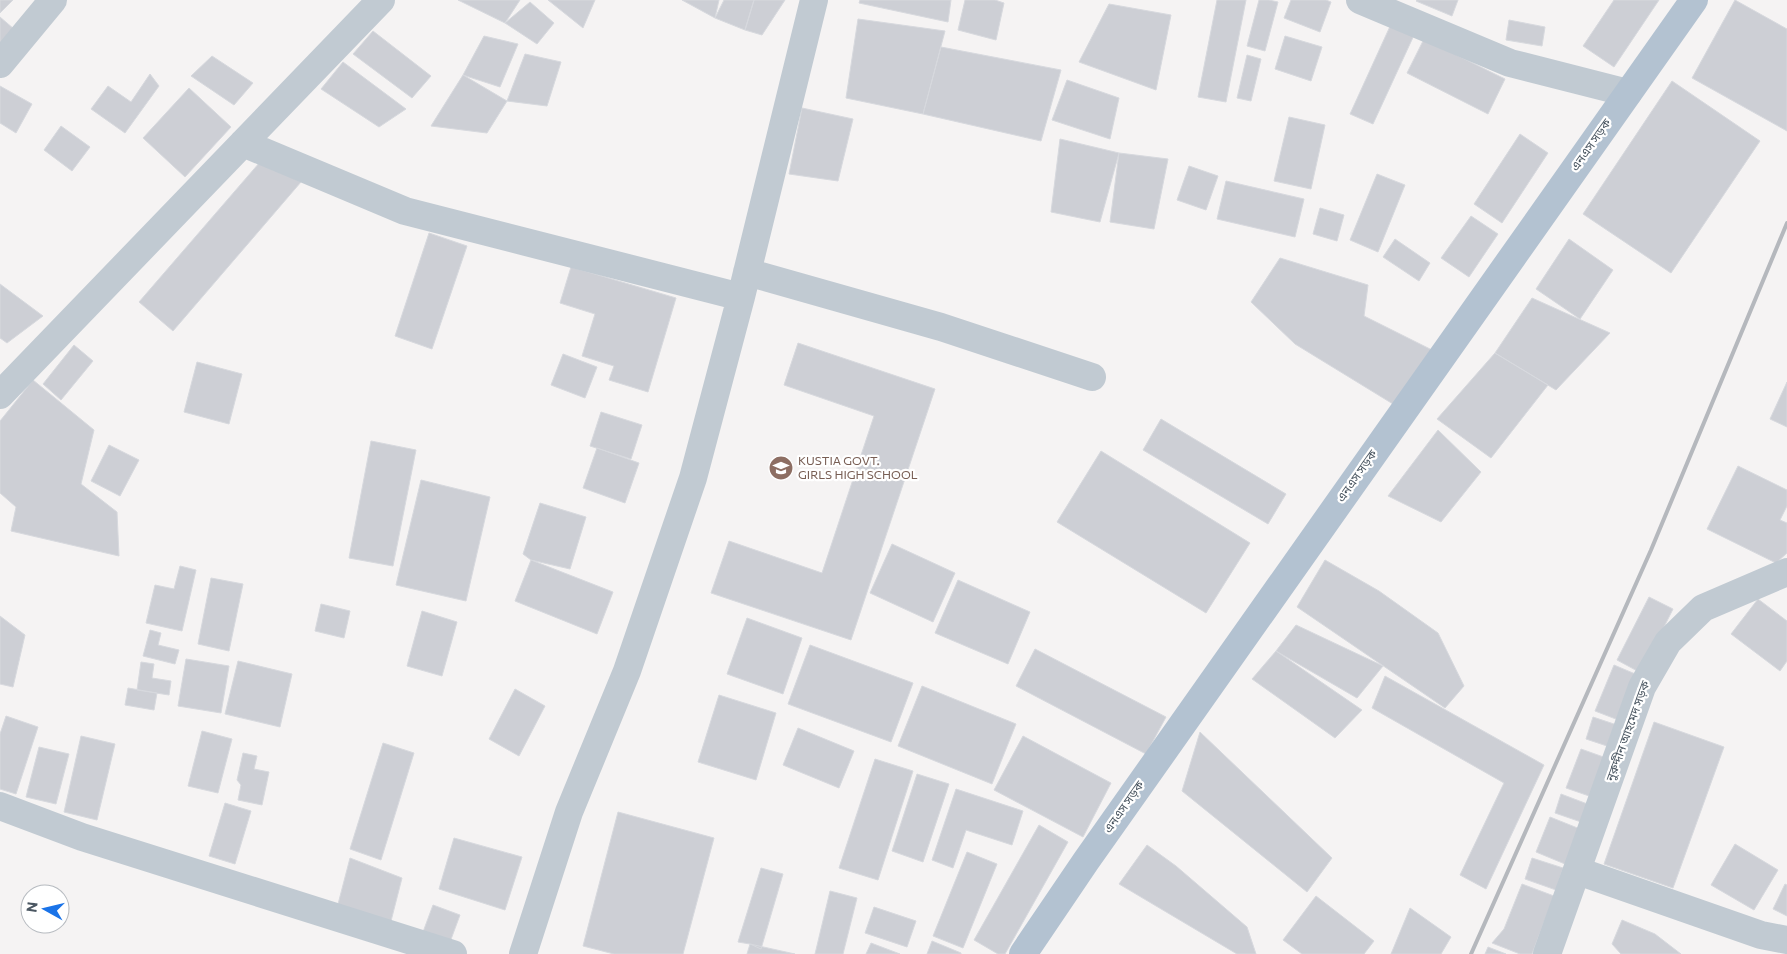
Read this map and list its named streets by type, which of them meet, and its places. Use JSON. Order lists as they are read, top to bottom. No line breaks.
{"streets":{"main road":["এনএস সড়ক"],"street":["নুরুদ্দীন আহমেদ সড়ক"]},"places":{"school or university":["KUSTIA GOVT. GIRLS HIGH SCHOOL"]},"north":"left"}
